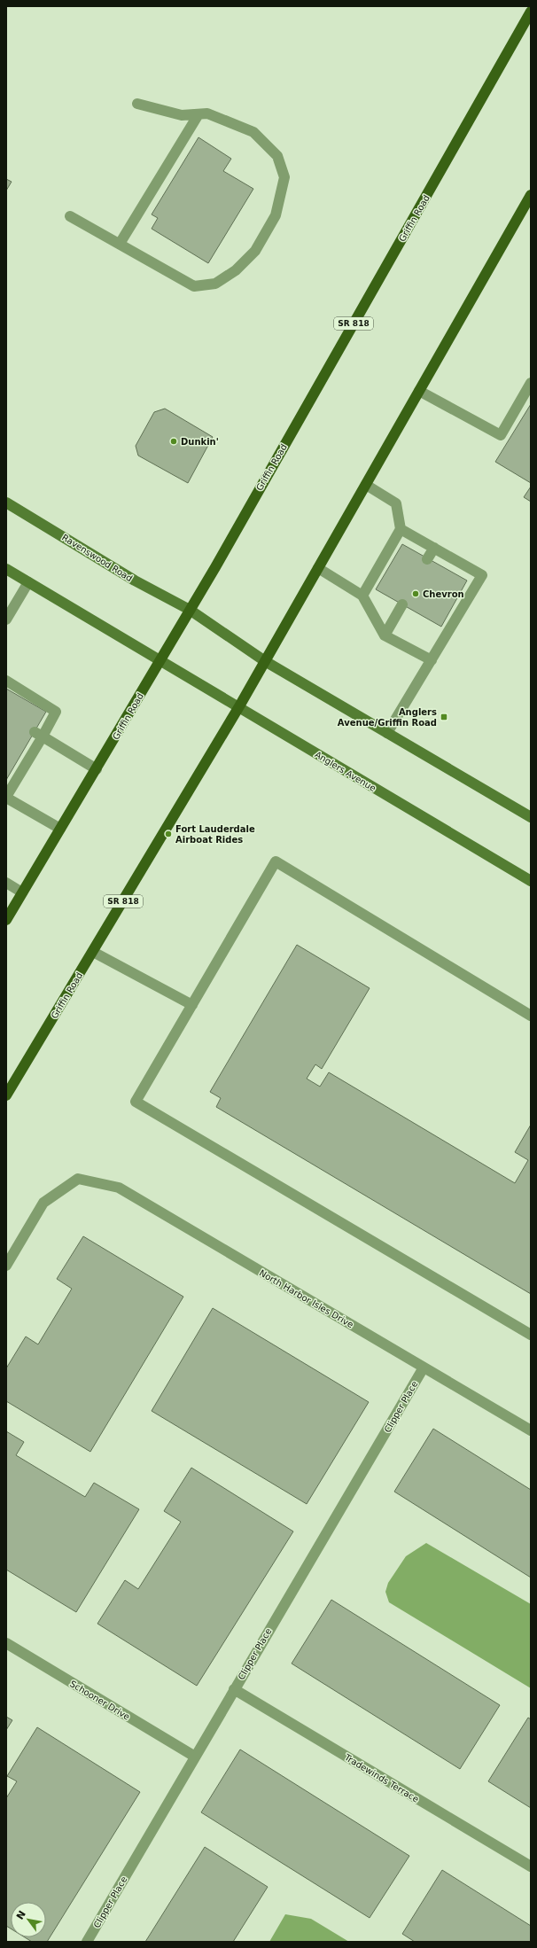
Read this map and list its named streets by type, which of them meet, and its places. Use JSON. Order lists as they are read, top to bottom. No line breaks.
{"streets":{"main road":["Griffin Road","SR 818"],"street":["Ravenswood Road","Anglers Avenue","North Harbor Isles Drive","Clipper Place","Schooner Drive","Tradewinds Terrace"]},"crossings":[["Griffin Road","Ravenswood Road"],["Griffin Road","Anglers Avenue"],["North Harbor Isles Drive","Clipper Place"],["Clipper Place","Schooner Drive"],["Clipper Place","Tradewinds Terrace"]],"places":{"other":["Dunkin'","Chevron","Fort Lauderdale Airboat Rides"],"transit":["Anglers Avenue/Griffin Road"]},"north":"top left"}
